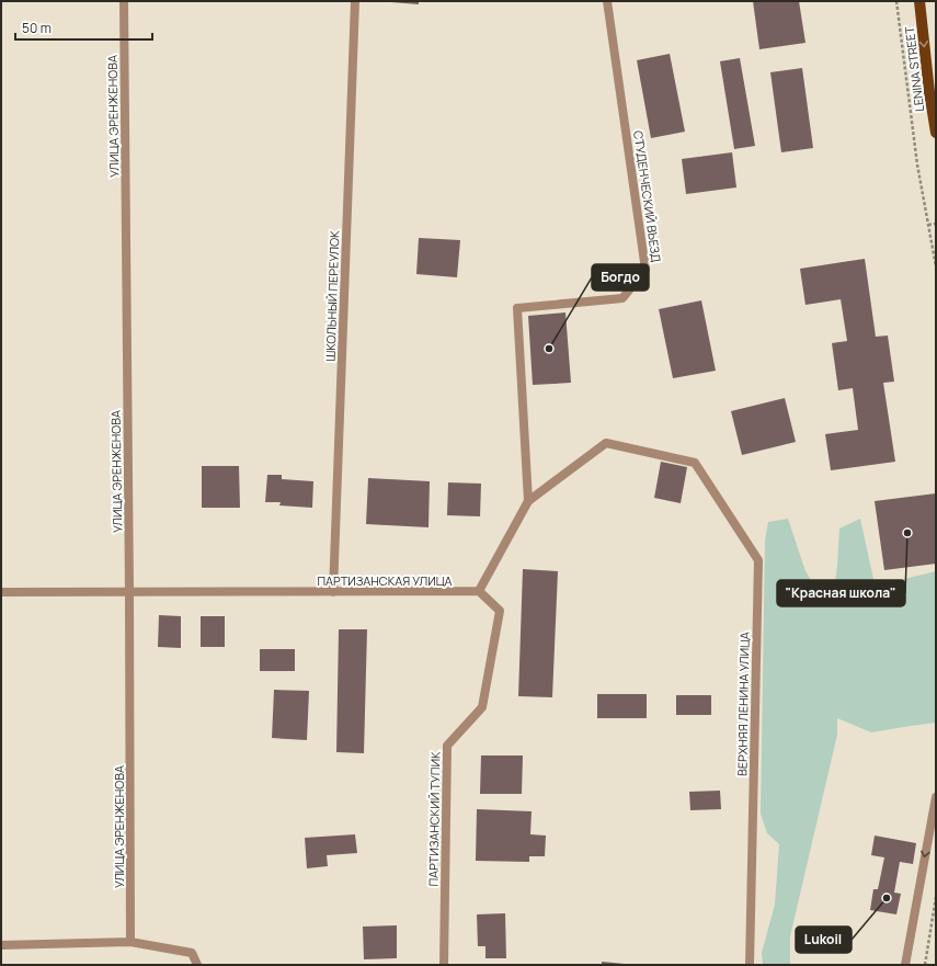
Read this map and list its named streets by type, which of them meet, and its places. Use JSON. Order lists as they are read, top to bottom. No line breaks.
{"streets":{"main road":["LENINA STREET"],"street":["УЛИЦА ЭРЕНЖЕНОВА","СТУДЕНЧЕСКИЙ ВЪЕЗД","ШКОЛЬНЫЙ ПЕРЕУЛОК","ПАРТИЗАНСКАЯ УЛИЦА","ВЕРХНЯЯ ЛЕНИНА УЛИЦА","ПАРТИЗАНСКИЙ ТУПИК"]},"crossings":[["УЛИЦА ЭРЕНЖЕНОВА","ПАРТИЗАНСКАЯ УЛИЦА"],["СТУДЕНЧЕСКИЙ ВЪЕЗД","ВЕРХНЯЯ ЛЕНИНА УЛИЦА"],["ШКОЛЬНЫЙ ПЕРЕУЛОК","ПАРТИЗАНСКАЯ УЛИЦА"],["ПАРТИЗАНСКАЯ УЛИЦА","ПАРТИЗАНСКИЙ ТУПИК"]],"one_way":["LENINA STREET"],"places":["Богдо","\"Красная школа\"","Lukoil"],"scale_bar":"50 m"}
